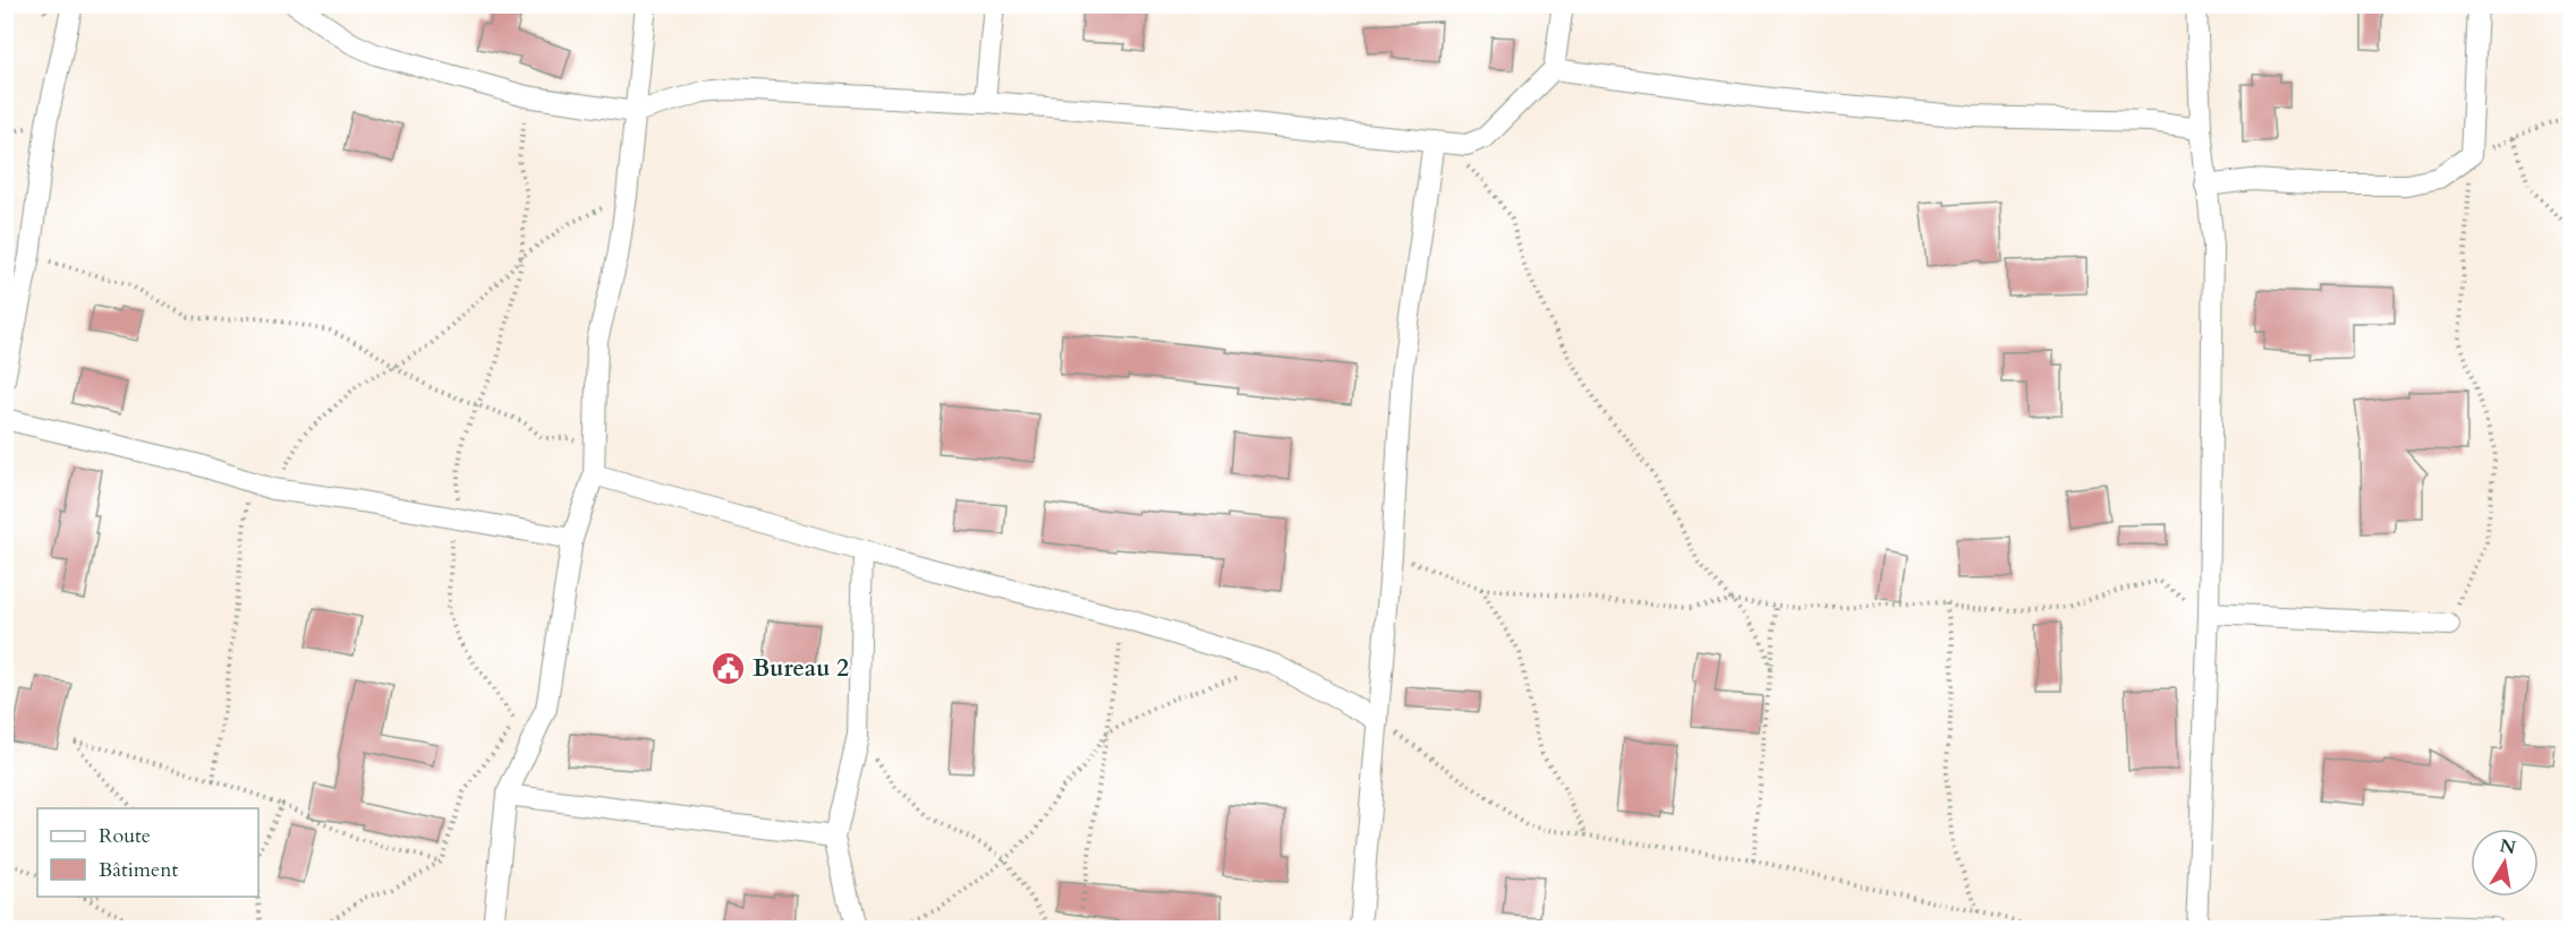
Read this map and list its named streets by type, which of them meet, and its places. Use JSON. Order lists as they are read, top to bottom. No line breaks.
{"places":{"public building":["Bureau 2"]},"legend":["Route","Bâtiment"],"north":"top"}
